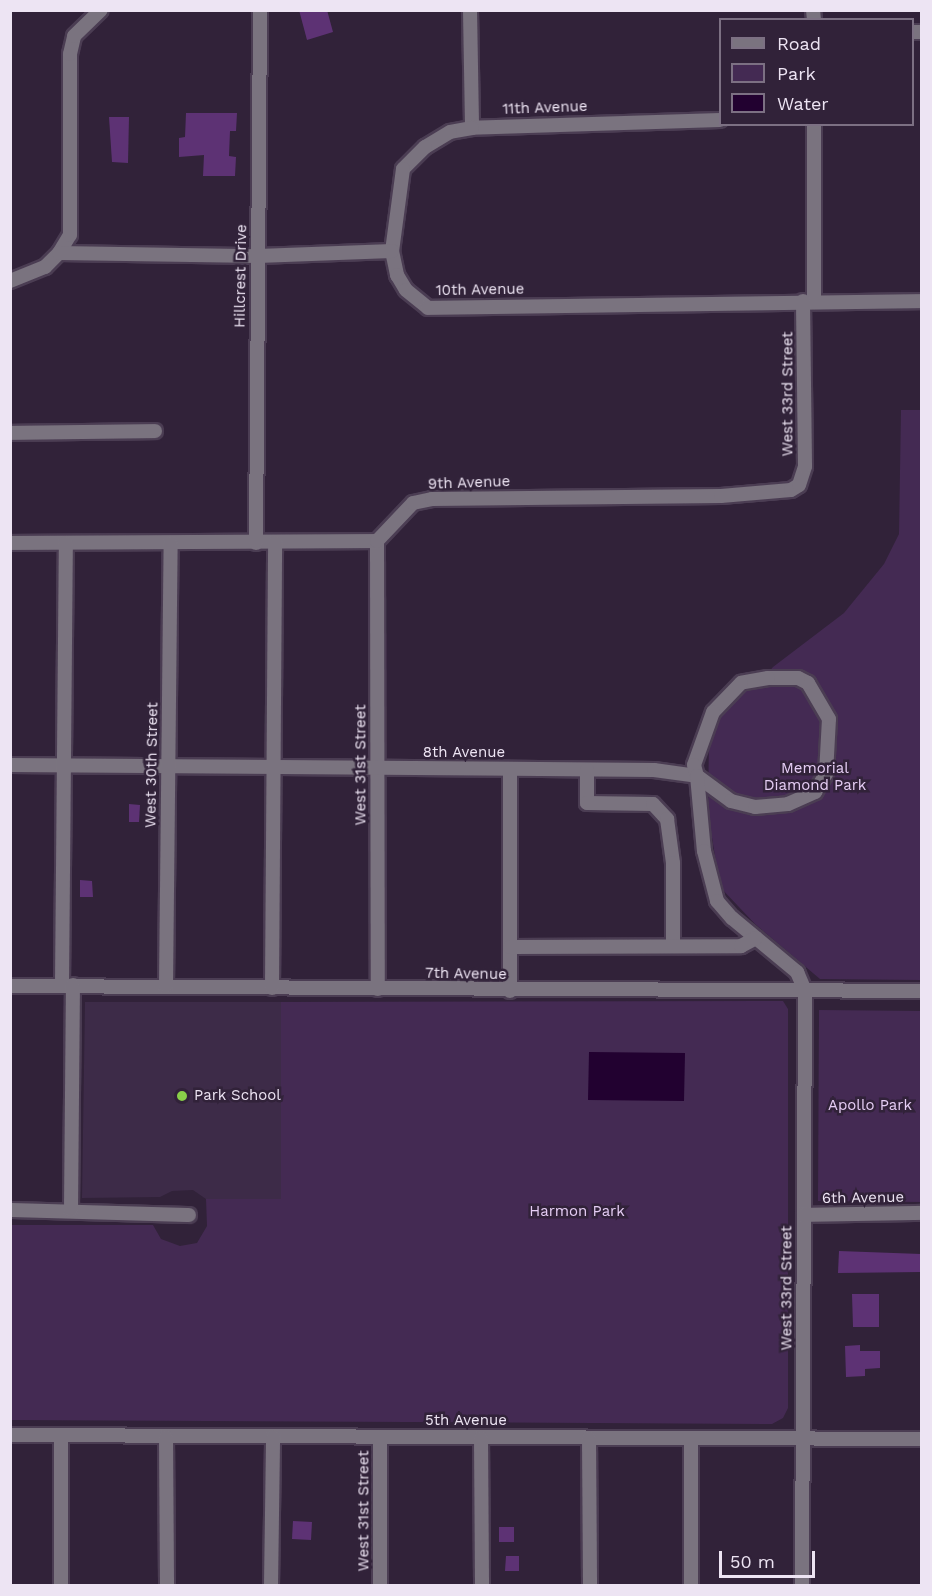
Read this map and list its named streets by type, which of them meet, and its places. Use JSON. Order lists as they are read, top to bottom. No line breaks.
{"streets":{"street":["11th Avenue","Hillcrest Drive","10th Avenue","West 33rd Street","9th Avenue","8th Avenue","West 30th Street","West 31st Street","7th Avenue","6th Avenue","5th Avenue"]},"crossings":[["11th Avenue","10th Avenue"],["10th Avenue","West 33rd Street"],["West 33rd Street","9th Avenue"],["West 33rd Street","7th Avenue"],["West 33rd Street","6th Avenue"],["West 33rd Street","5th Avenue"],["9th Avenue","West 31st Street"],["8th Avenue","West 30th Street"],["8th Avenue","West 31st Street"],["West 30th Street","7th Avenue"],["West 31st Street","7th Avenue"],["West 31st Street","5th Avenue"]],"parks":["Memorial Diamond Park","Apollo Park","Harmon Park"],"places":["Park School"],"legend":["Road","Park","Water"],"scale_bar":"50 m"}
